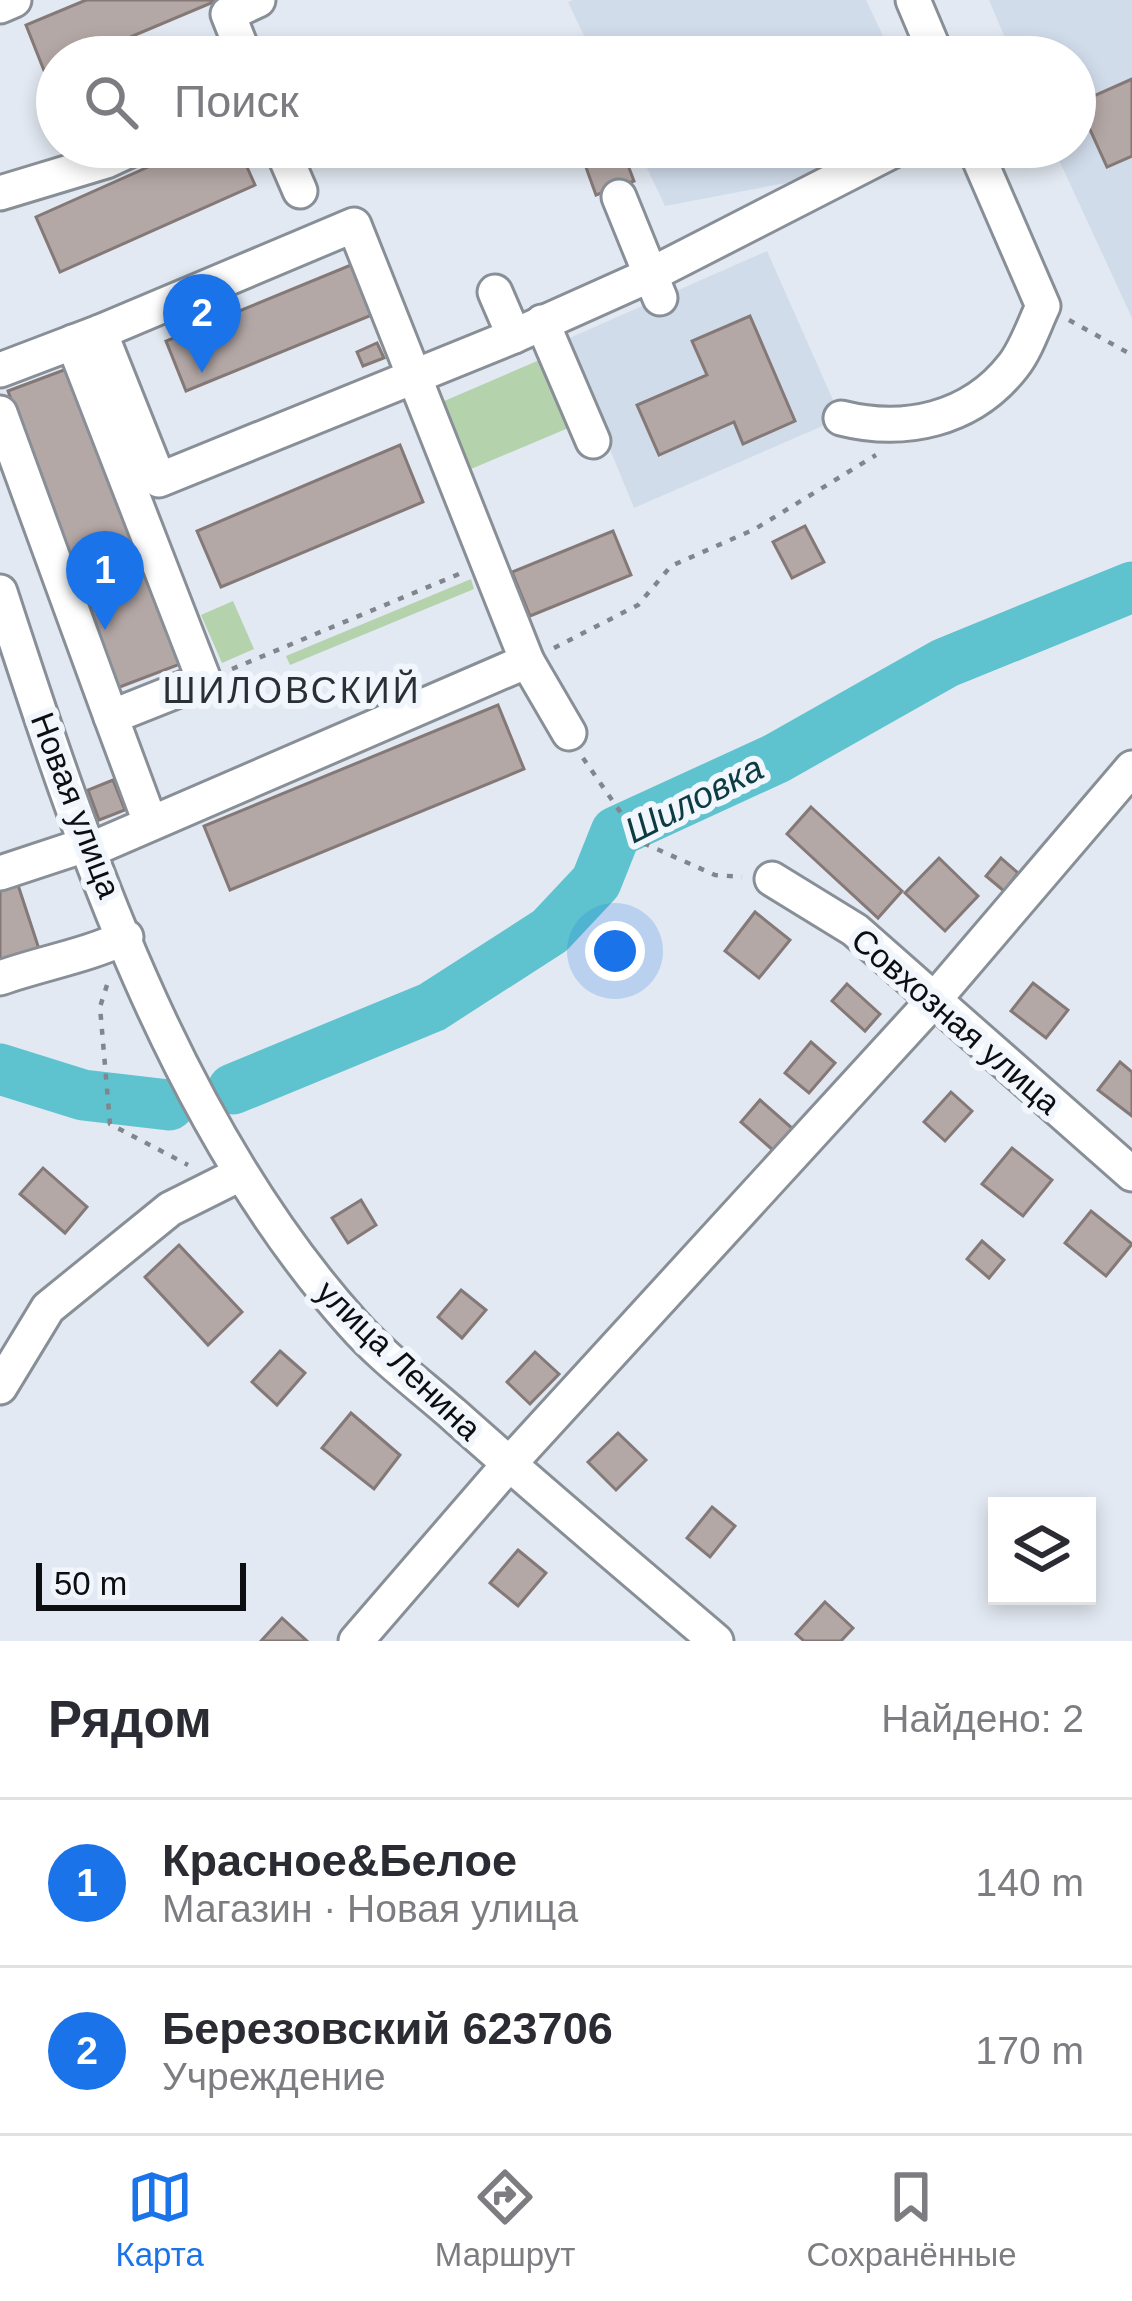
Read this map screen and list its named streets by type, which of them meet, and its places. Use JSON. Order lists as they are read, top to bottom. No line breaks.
{"streets":{"street":["Новая улица","Совхозная улица","улица Ленина"]},"crossings":[["Новая улица","улица Ленина"]],"districts":["ШИЛОВСКИЙ"],"water":["Шиловка"],"scale_bar":"50 m","page":{"search":"Поиск","pins":["2","1"],"scale":"50 m","heading":["Рядом","Найдено: 2"],"list":[{"mark":"1","name":"Красное&Белое","note":"Магазин · Новая улица","value":"140 m"},{"mark":"2","name":"Березовский 623706","note":"Учреждение","value":"170 m"}],"nav":["Карта","Маршрут","Сохранённые"]}}
